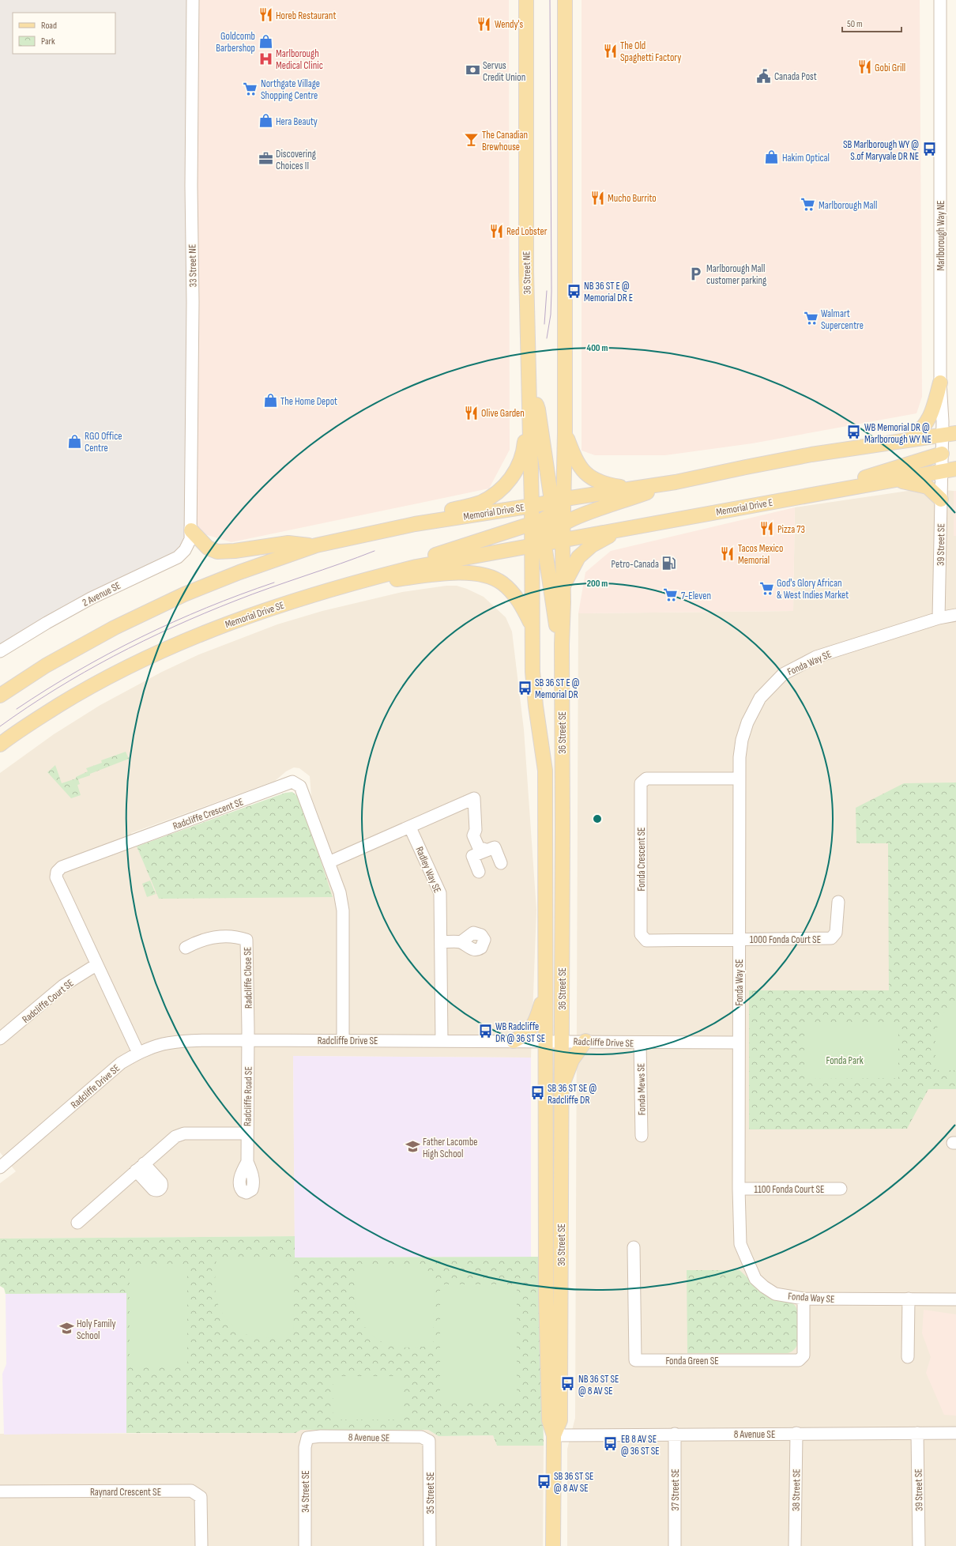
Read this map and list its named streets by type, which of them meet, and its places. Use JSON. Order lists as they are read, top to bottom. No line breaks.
{"streets":{"main road":["36 Street NE","Memorial Drive E","Memorial Drive SE","36 Street SE"],"street":["Marlborough Way NE","33 Street NE","39 Street SE","2 Avenue SE","Fonda Way SE","Radcliffe Crescent SE","Fonda Crescent SE","Radley Way SE","1000 Fonda Court SE","Radcliffe Close SE","Radcliffe Court SE","Radcliffe Drive SE","Fonda Mews SE","Radcliffe Road SE","1100 Fonda Court SE","Fonda Green SE","8 Avenue SE","37 Street SE","38 Street SE","Raynard Crescent SE","34 Street SE","35 Street SE"]},"crossings":[["Marlborough Way NE","Memorial Drive E"],["Marlborough Way NE","39 Street SE"],["33 Street NE","2 Avenue SE"],["36 Street NE","Memorial Drive SE"],["Memorial Drive E","Memorial Drive SE"],["Memorial Drive E","39 Street SE"],["Memorial Drive E","36 Street SE"],["Memorial Drive SE","36 Street SE"],["39 Street SE","Fonda Way SE"],["39 Street SE","8 Avenue SE"],["Fonda Way SE","Fonda Crescent SE"],["Fonda Way SE","1000 Fonda Court SE"],["Fonda Way SE","Radcliffe Drive SE"],["Fonda Way SE","1100 Fonda Court SE"],["Fonda Way SE","Fonda Green SE"],["36 Street SE","Radcliffe Drive SE"],["36 Street SE","8 Avenue SE"],["Radcliffe Crescent SE","Radcliffe Court SE"],["Radcliffe Crescent SE","Radcliffe Drive SE"],["Fonda Crescent SE","1000 Fonda Court SE"],["Radley Way SE","Radcliffe Drive SE"],["Radcliffe Close SE","Radcliffe Drive SE"],["Radcliffe Close SE","Radcliffe Road SE"],["Radcliffe Drive SE","Fonda Mews SE"],["Radcliffe Drive SE","Radcliffe Road SE"],["8 Avenue SE","37 Street SE"],["8 Avenue SE","38 Street SE"],["8 Avenue SE","34 Street SE"],["8 Avenue SE","35 Street SE"]],"parks":["Fonda Park"],"places":{"restaurant":["Horeb Restaurant","Wendy's","The Old Spaghetti Factory","Gobi Grill","Mucho Burrito","Red Lobster","Olive Garden","Pizza 73","Tacos Mexico Memorial"],"shop":["Goldcomb Barbershop","Hera Beauty","Hakim Optical","The Home Depot","RGO Office Centre"],"hospital":["Marlborough Medical Clinic"],"bank":["Servus Credit Union"],"public building":["Canada Post"],"supermarket":["Northgate Village Shopping Centre","Marlborough Mall","Walmart Supercentre","God's Glory African & West Indies Market","7-Eleven"],"bar":["The Canadian Brewhouse"],"bus stop":["SB Marlborough WY @ S.of Maryvale DR NE","NB 36 ST E @ Memorial DR E","WB Memorial DR @ Marlborough WY NE","SB 36 ST E @ Memorial DR","WB Radcliffe DR @ 36 ST SE","SB 36 ST SE @ Radcliffe DR","NB 36 ST SE @ 8 AV SE","EB 8 AV SE @ 36 ST SE","SB 36 ST SE @ 8 AV SE"],"office":["Discovering Choices II"],"parking":["Marlborough Mall customer parking"],"fuel station":["Petro-Canada"],"school or university":["Father Lacombe High School","Holy Family School"]},"legend":["Road","Park"],"scale_bar":"50 m","rings":["400 m","200 m"]}
